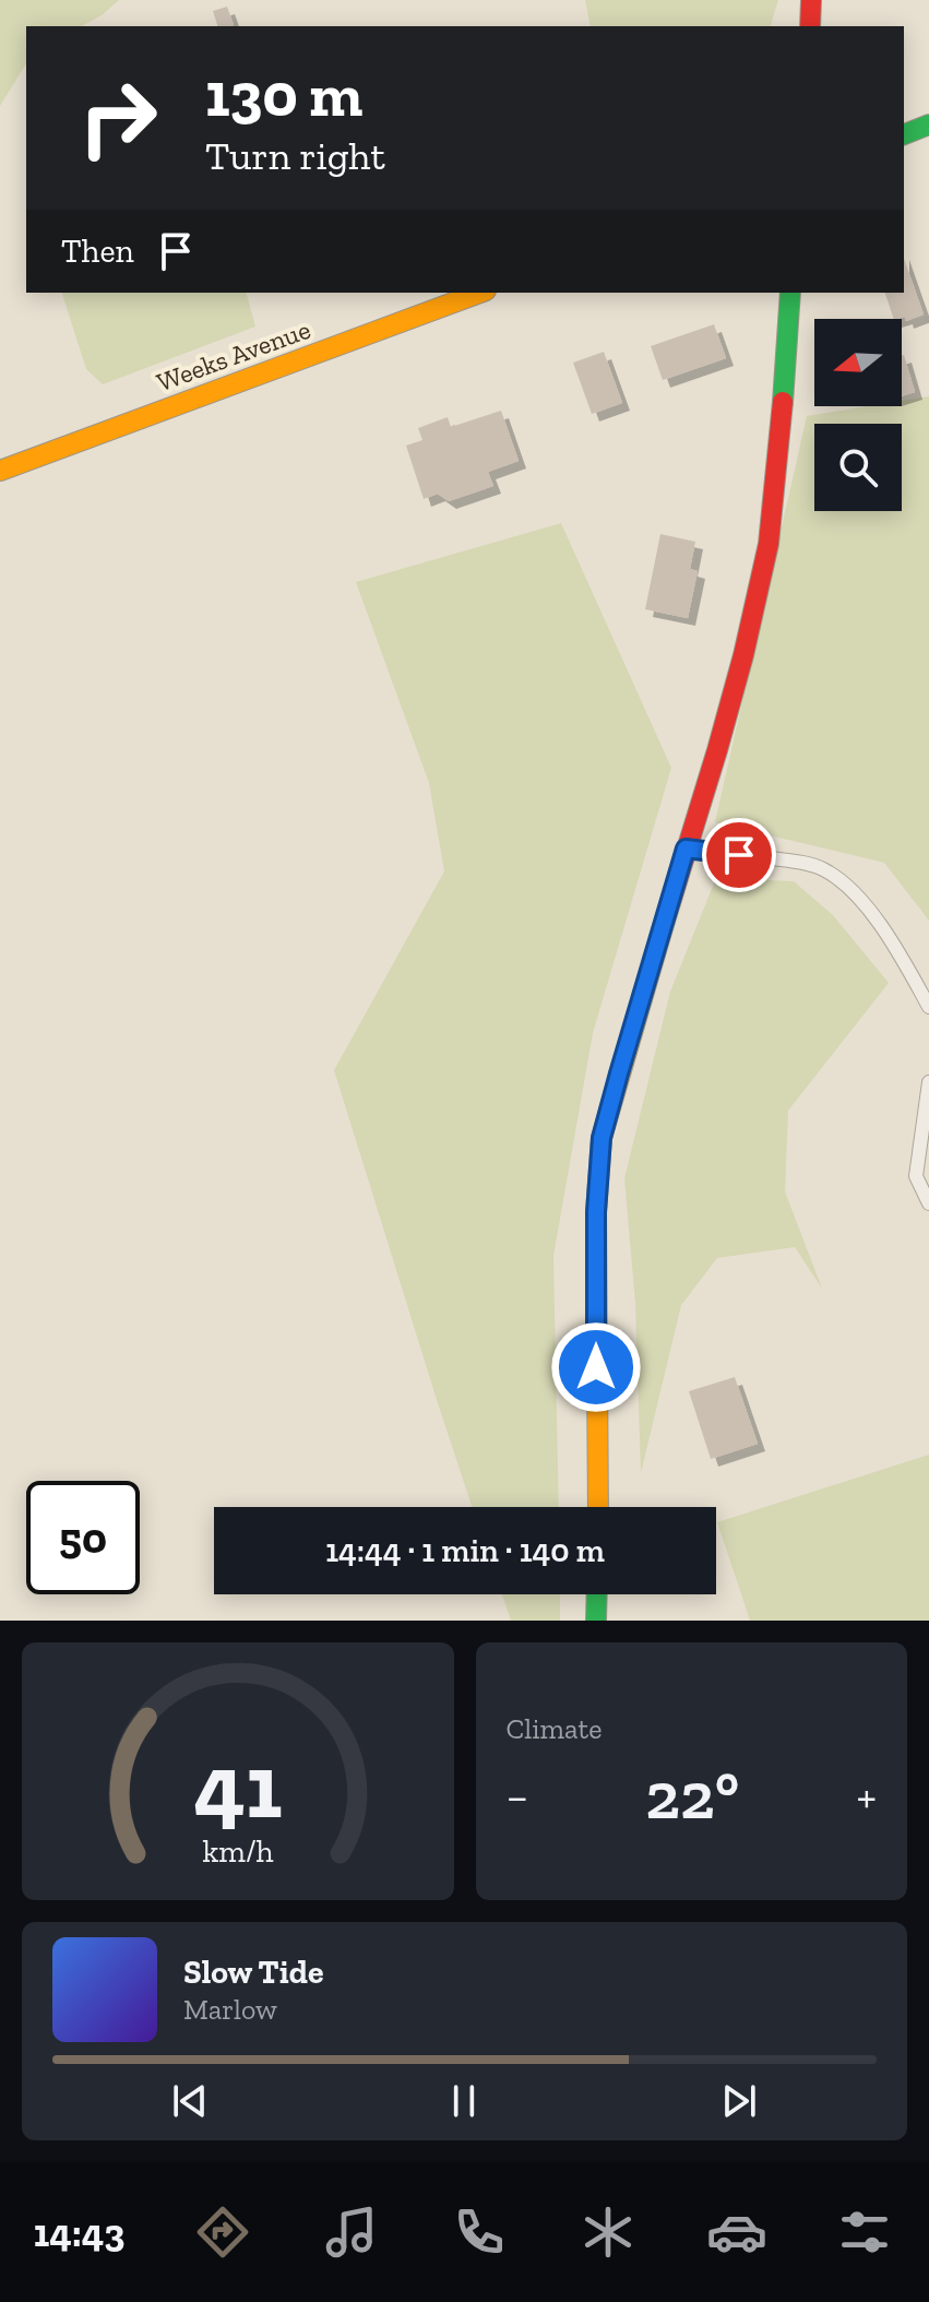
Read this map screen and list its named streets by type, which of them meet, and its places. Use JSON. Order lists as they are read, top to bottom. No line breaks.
{"streets":{"main road":["Weeks Avenue"]},"north":"left","page":{"turn":["130 m","Turn right"],"then":"Then","limit":"50","trip":"14:44 · 1 min · 140 m","tile":"Climate","heat":["−","22°","+"],"song":["Slow Tide","Marlow"],"tabs":"14:43","gauge":["41","km/h"]}}
